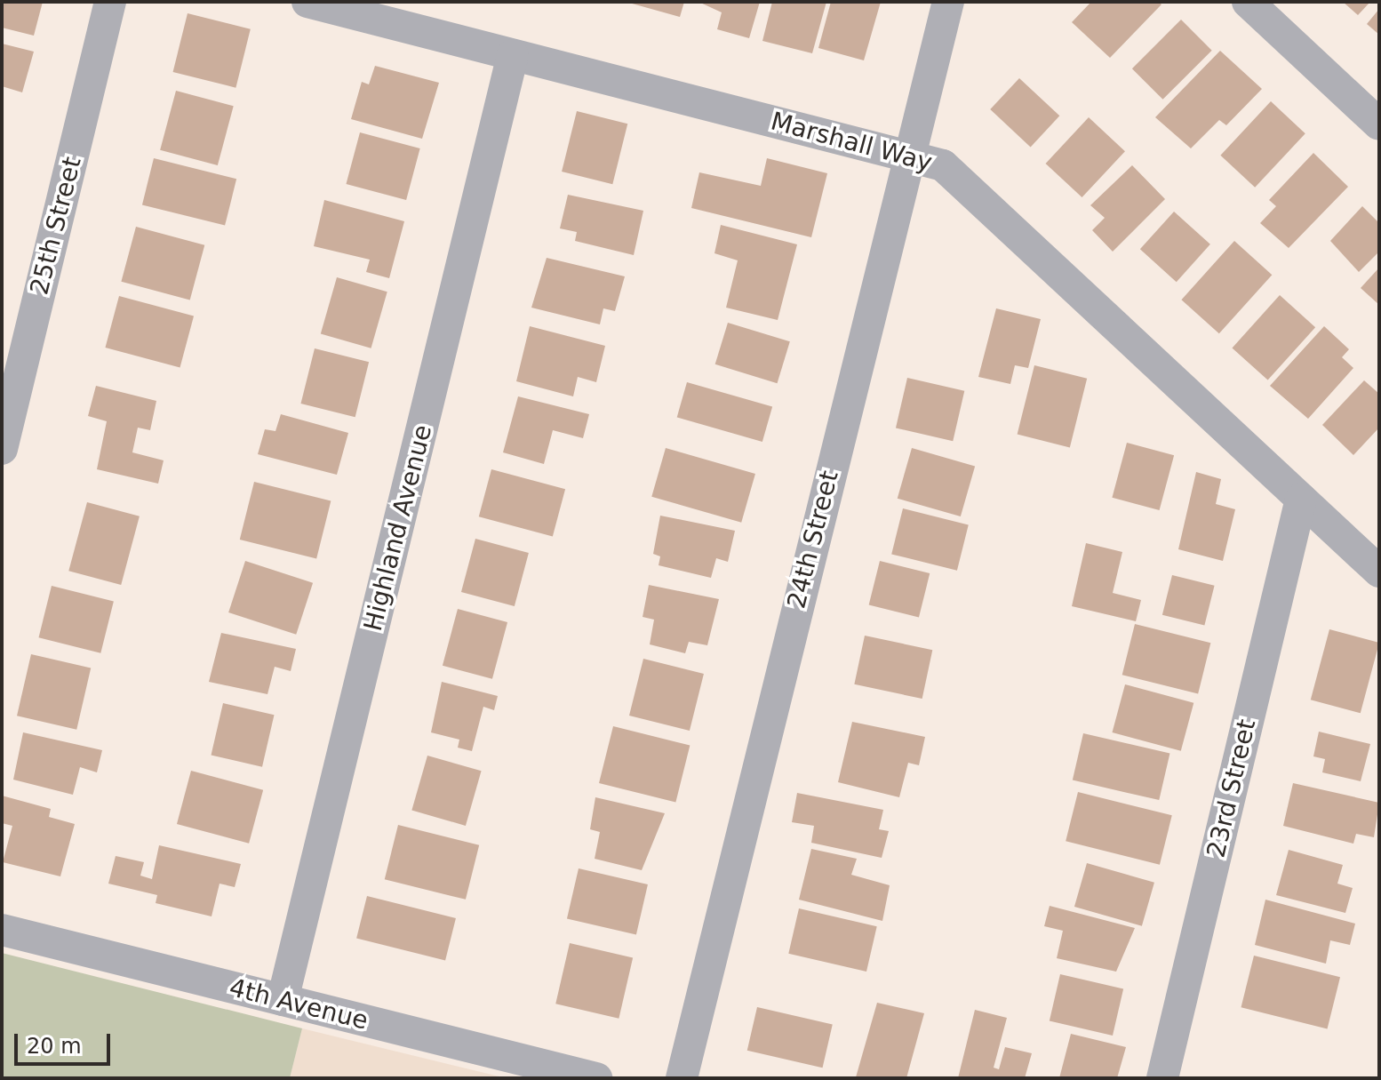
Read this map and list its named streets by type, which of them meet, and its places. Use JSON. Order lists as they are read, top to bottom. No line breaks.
{"streets":{"street":["Marshall Way","25th Street","Highland Avenue","24th Street","23rd Street","4th Avenue"]},"crossings":[["Marshall Way","Highland Avenue"],["Marshall Way","24th Street"],["Marshall Way","23rd Street"],["Highland Avenue","4th Avenue"]],"scale_bar":"20 m"}
